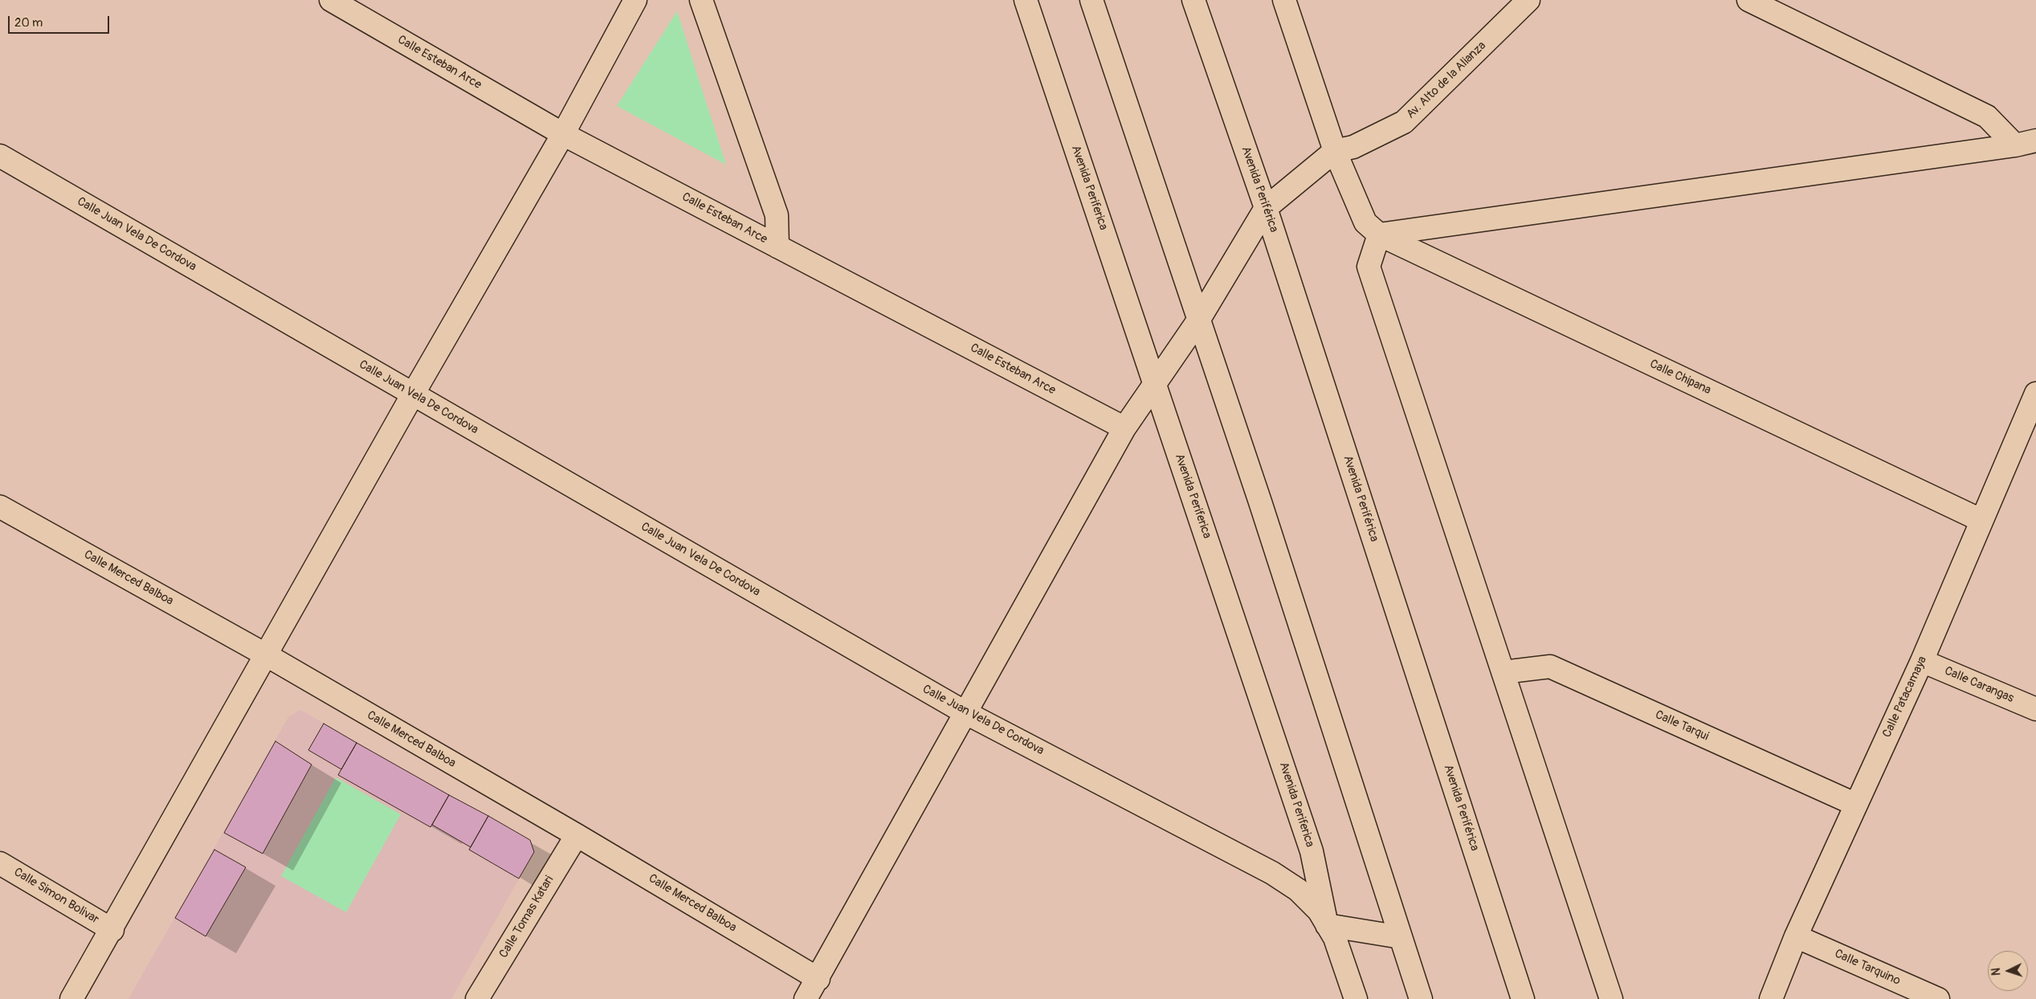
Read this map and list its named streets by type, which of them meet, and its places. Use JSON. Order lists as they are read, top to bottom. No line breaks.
{"streets":{"street":["Calle Esteban Arce","Av. Alto de la Alianza","Avenida Periferica","Avenida Periférica","Calle Juan Vela De Cordova","Calle Chipana","Calle Merced Balboa","Calle Carangas","Calle Patacamaya","Calle Tarqui","Calle Simon Bolivar","Calle Tomas Katari","Calle Tarquino"]},"crossings":[["Calle Esteban Arce","Av. Alto de la Alianza"],["Av. Alto de la Alianza","Avenida Periferica"],["Av. Alto de la Alianza","Avenida Periférica"],["Av. Alto de la Alianza","Calle Juan Vela De Cordova"],["Av. Alto de la Alianza","Calle Chipana"],["Av. Alto de la Alianza","Calle Merced Balboa"],["Avenida Periferica","Calle Juan Vela De Cordova"],["Calle Chipana","Calle Patacamaya"],["Calle Merced Balboa","Calle Tomas Katari"],["Calle Carangas","Calle Patacamaya"],["Calle Patacamaya","Calle Tarqui"],["Calle Patacamaya","Calle Tarquino"]],"scale_bar":"20 m","north":"left"}
